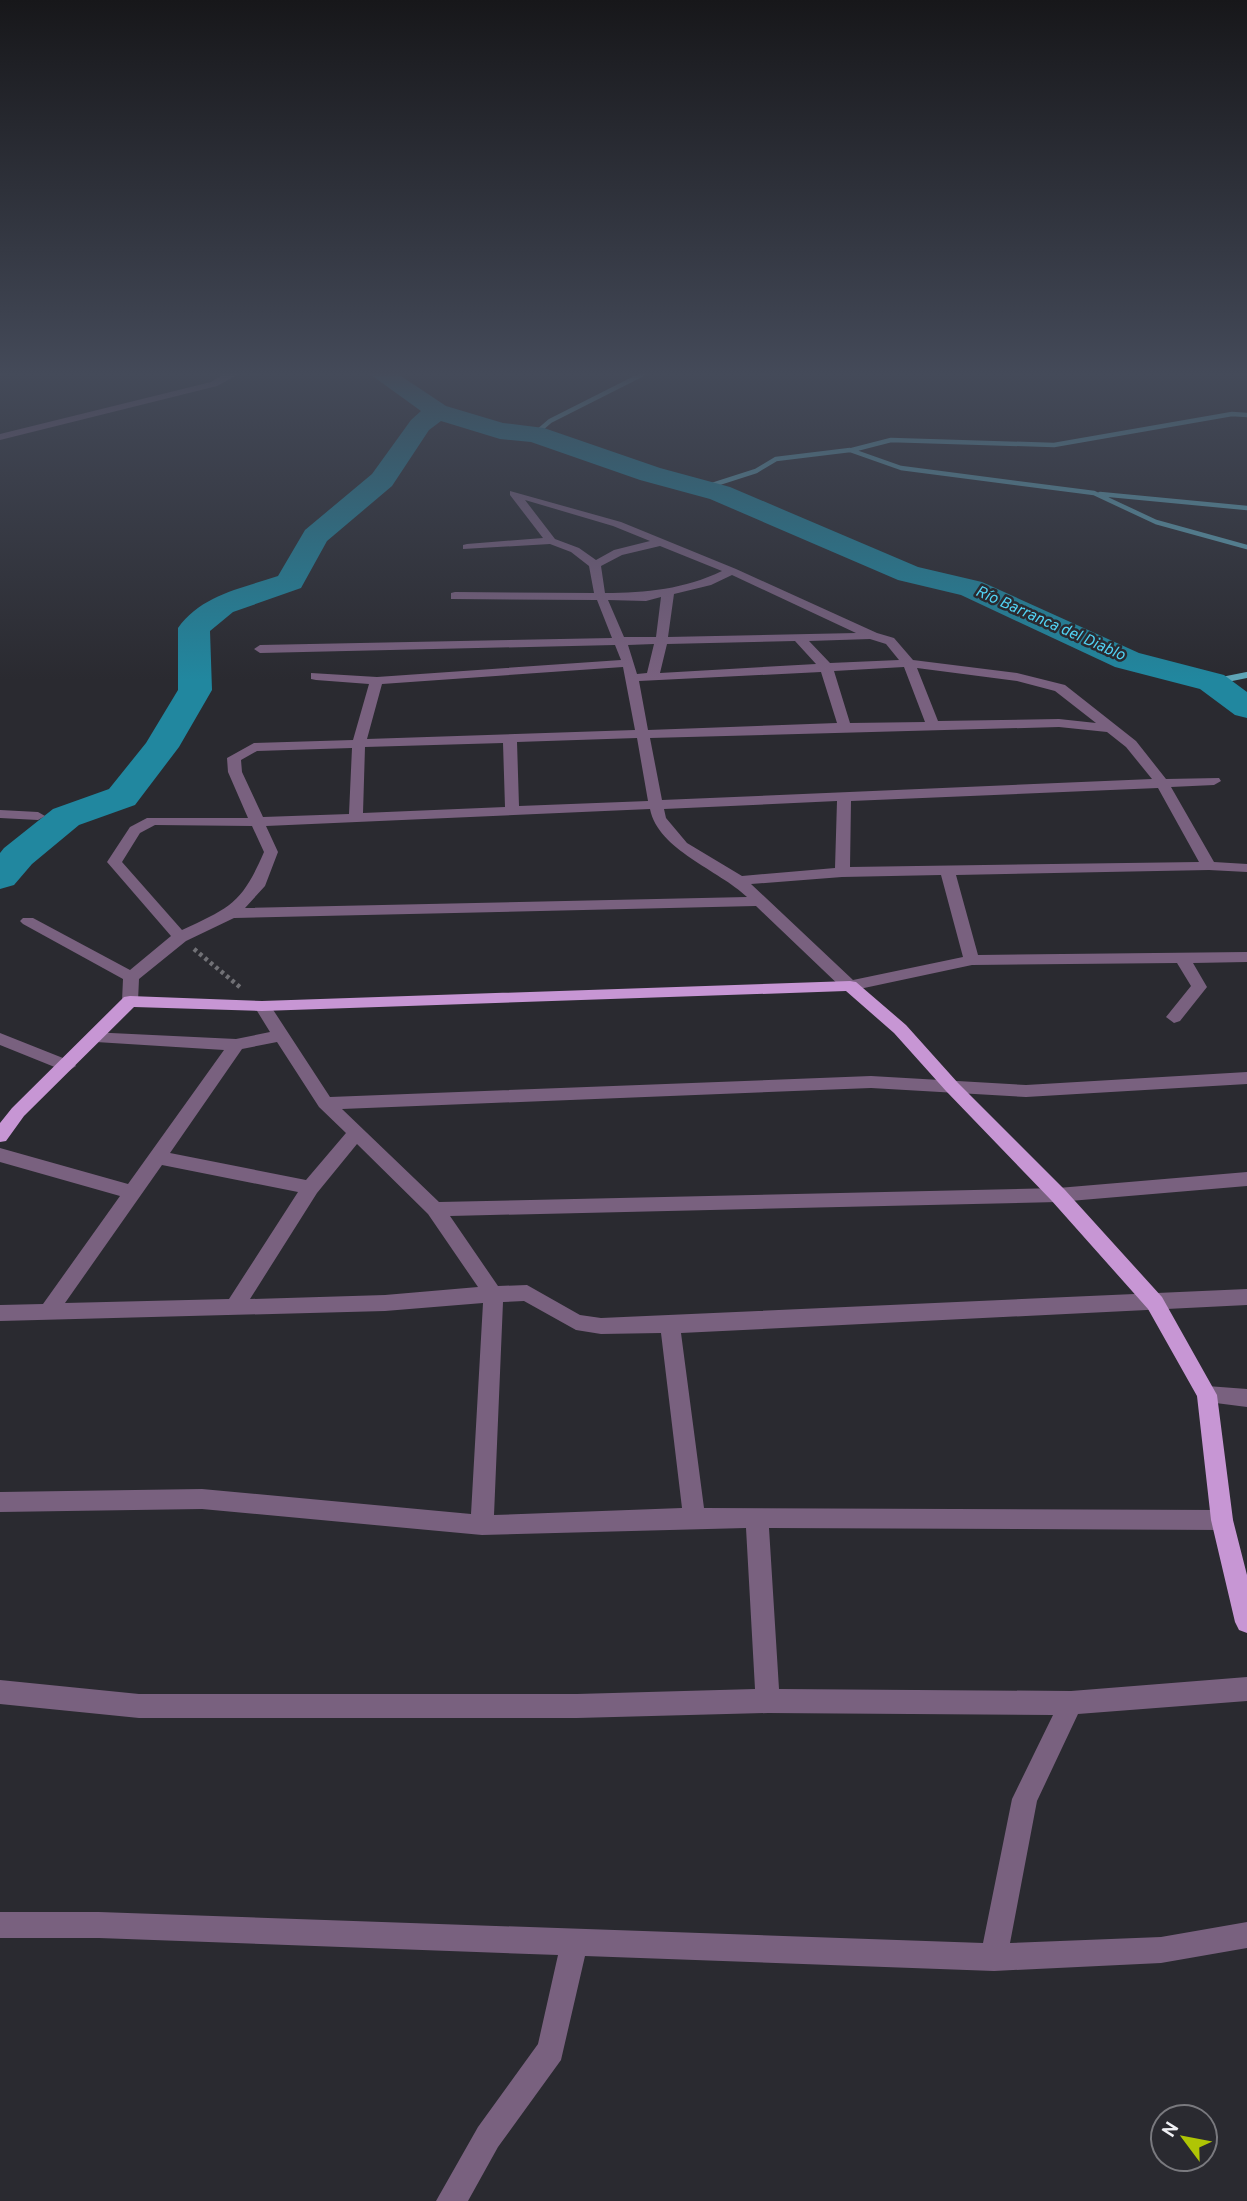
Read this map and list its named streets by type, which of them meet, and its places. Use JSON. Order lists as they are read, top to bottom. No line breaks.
{"water":["Río Barranca del Diablo"],"north":"top left"}
